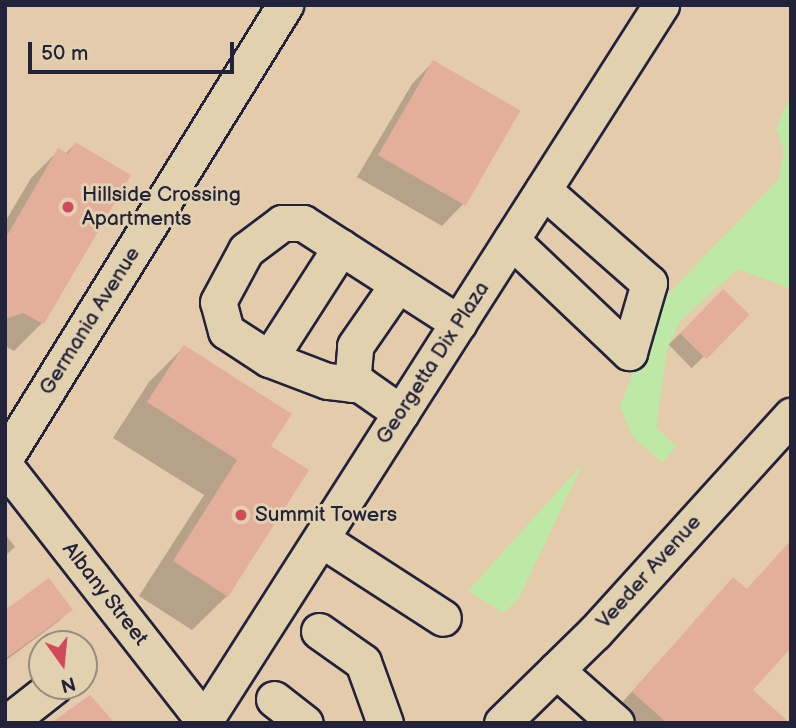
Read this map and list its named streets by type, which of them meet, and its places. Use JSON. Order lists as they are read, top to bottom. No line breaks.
{"streets":{"street":["Germania Avenue","Georgetta Dix Plaza","Veeder Avenue","Albany Street"]},"crossings":[["Georgetta Dix Plaza","Albany Street"]],"places":["Hillside Crossing Apartments","Summit Towers"],"scale_bar":"50 m","north":"bottom"}
